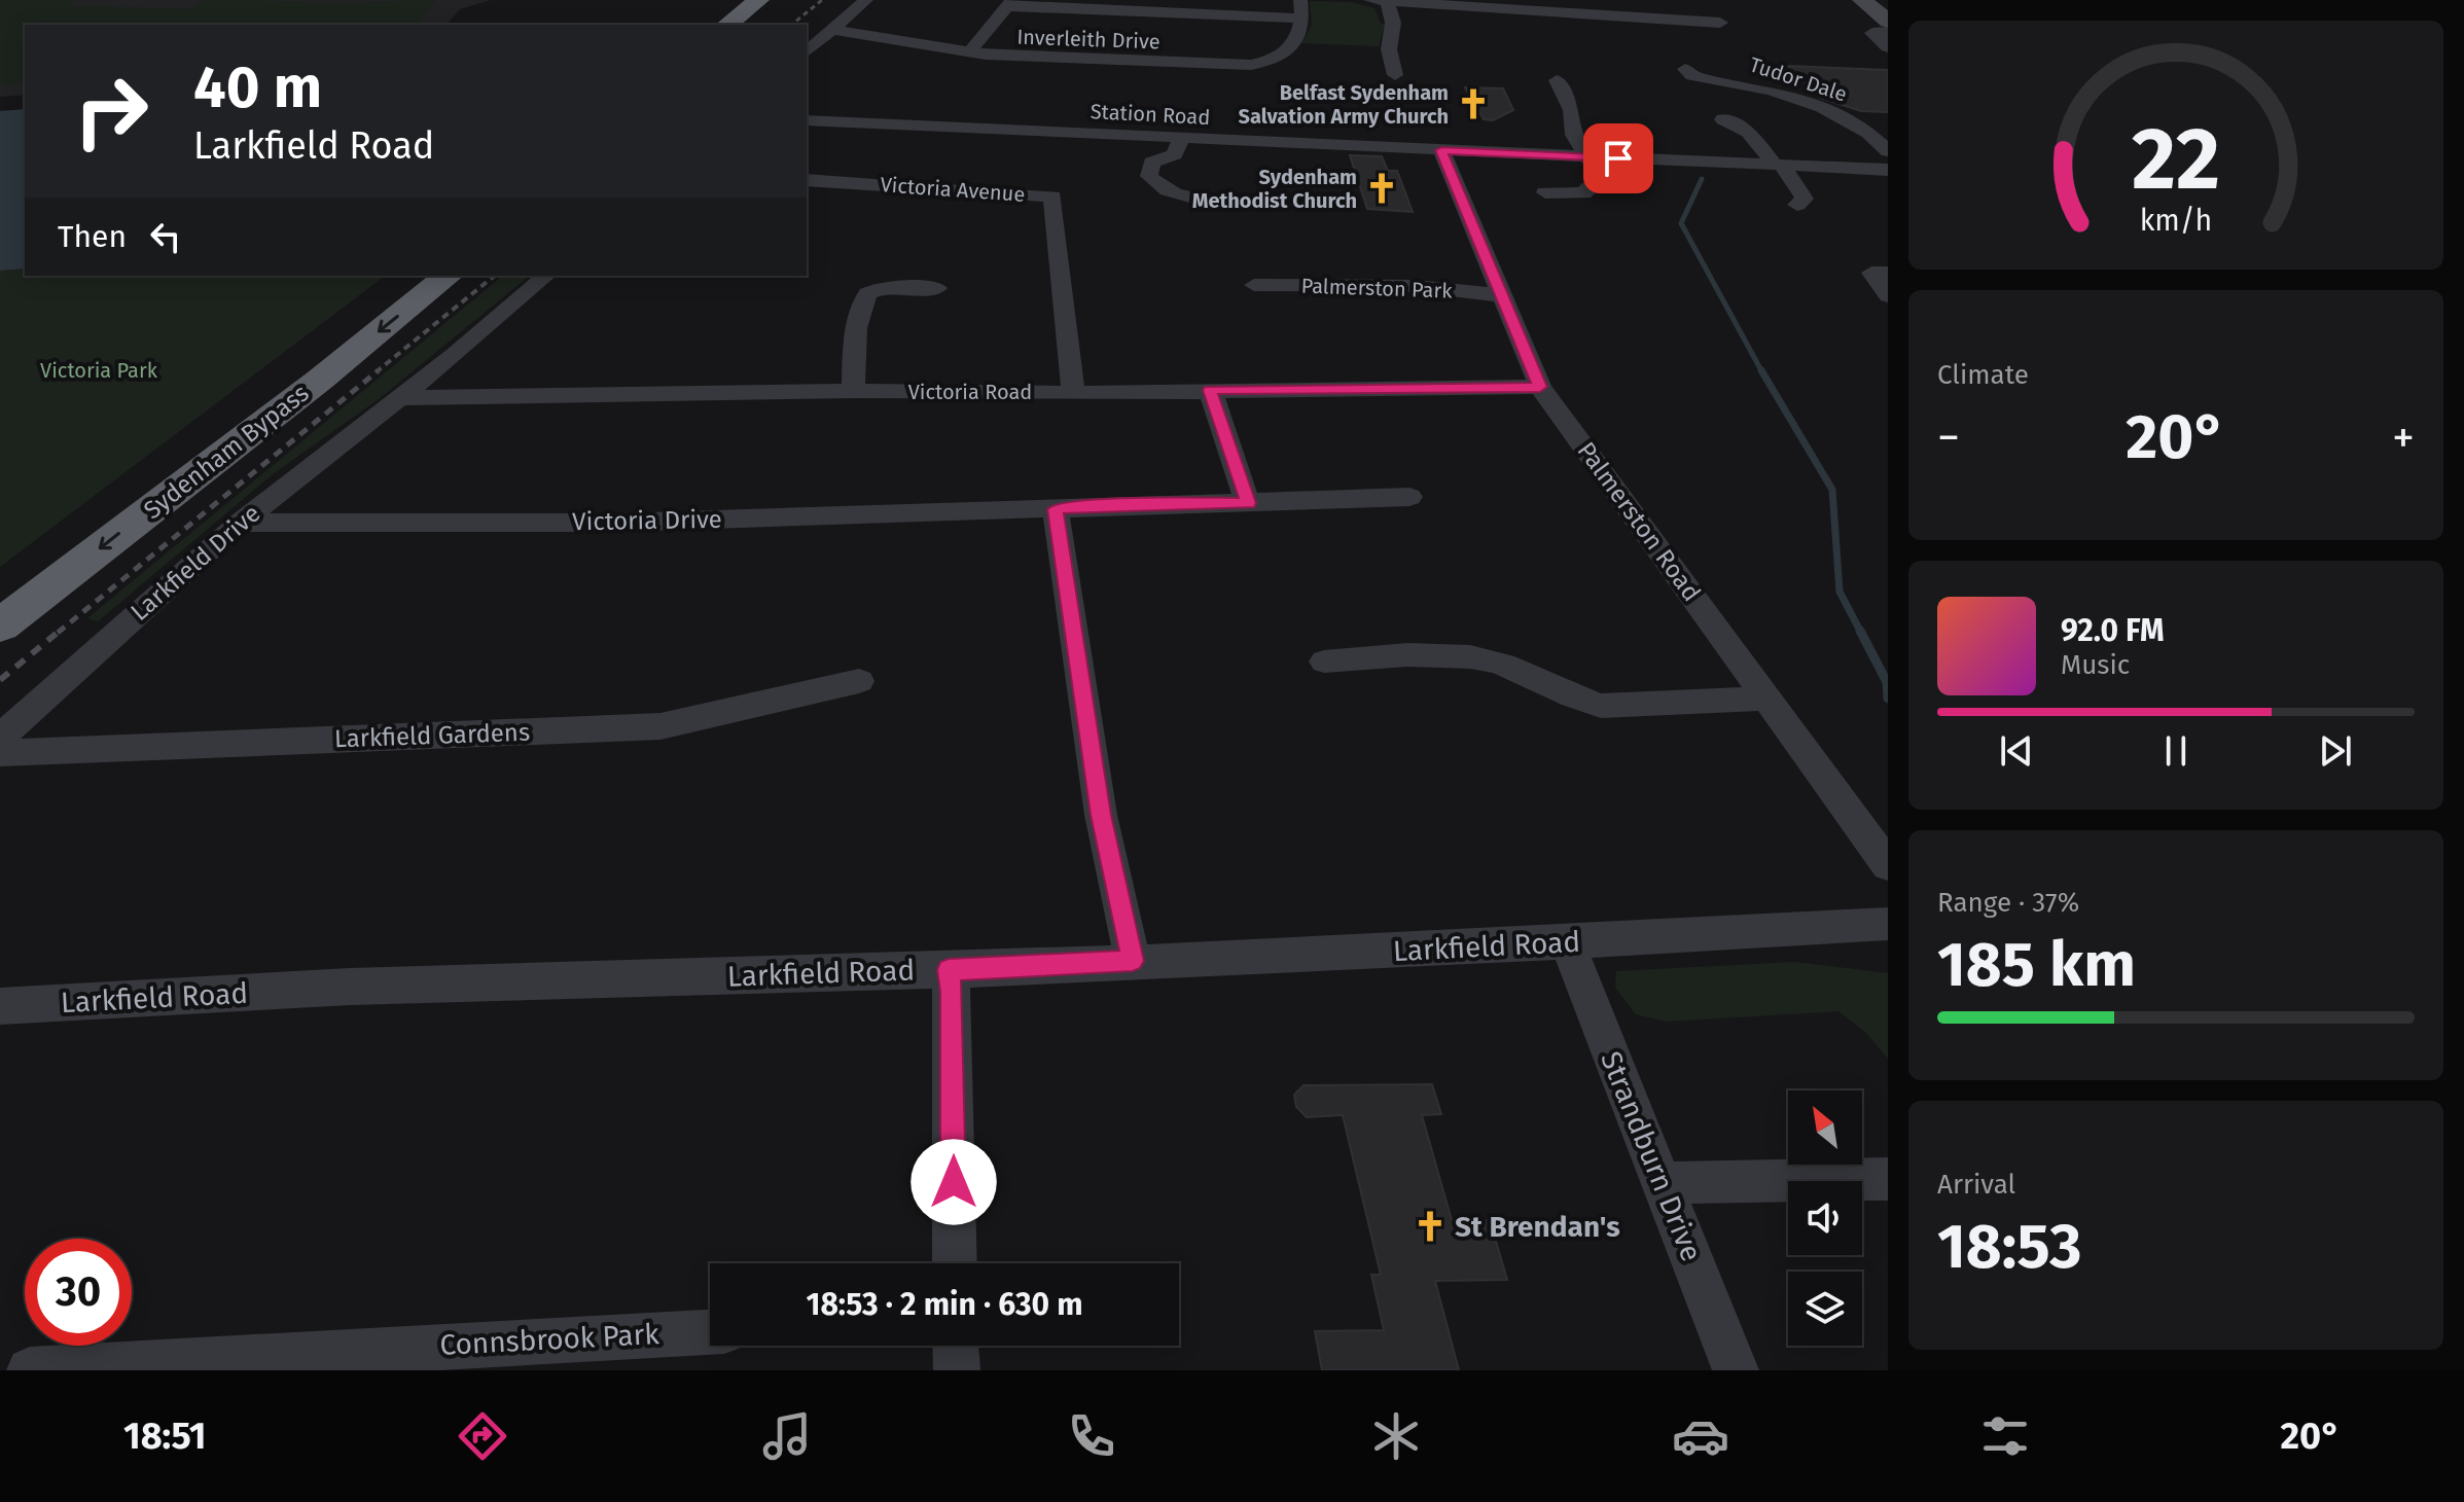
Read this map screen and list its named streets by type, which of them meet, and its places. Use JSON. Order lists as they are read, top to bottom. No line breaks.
{"streets":{"highway":["Sydenham Bypass"],"street":["Inverleith Drive","Tudor Dale","Station Road","Victoria Avenue","Palmerston Park","Victoria Road","Victoria Drive","Palmerston Road","Larkfield Drive","Larkfield Gardens","Larkfield Road","Strandburn Drive","Connsbrook Park"]},"crossings":[["Station Road","Palmerston Road"],["Victoria Avenue","Victoria Road"],["Palmerston Park","Palmerston Road"],["Victoria Road","Palmerston Road"],["Victoria Road","Larkfield Drive"],["Victoria Drive","Larkfield Drive"],["Larkfield Road","Strandburn Drive"]],"parks":["Victoria Park"],"places":{"church":["Belfast Sydenham Salvation Army Church","Sydenham Methodist Church","St Brendan's"]},"north":"top left","page":{"turn":["40 m","Larkfield Road"],"then":"Then","tile":["Climate",["Range · 37%","185 km"],["Arrival","18:53"]],"heat":["−","20°","+"],"song":["92.0 FM","Music"],"limit":"30","trip":"18:53 · 2 min · 630 m","tabs":["18:51","20°"],"gauge":["22","km/h"]}}
